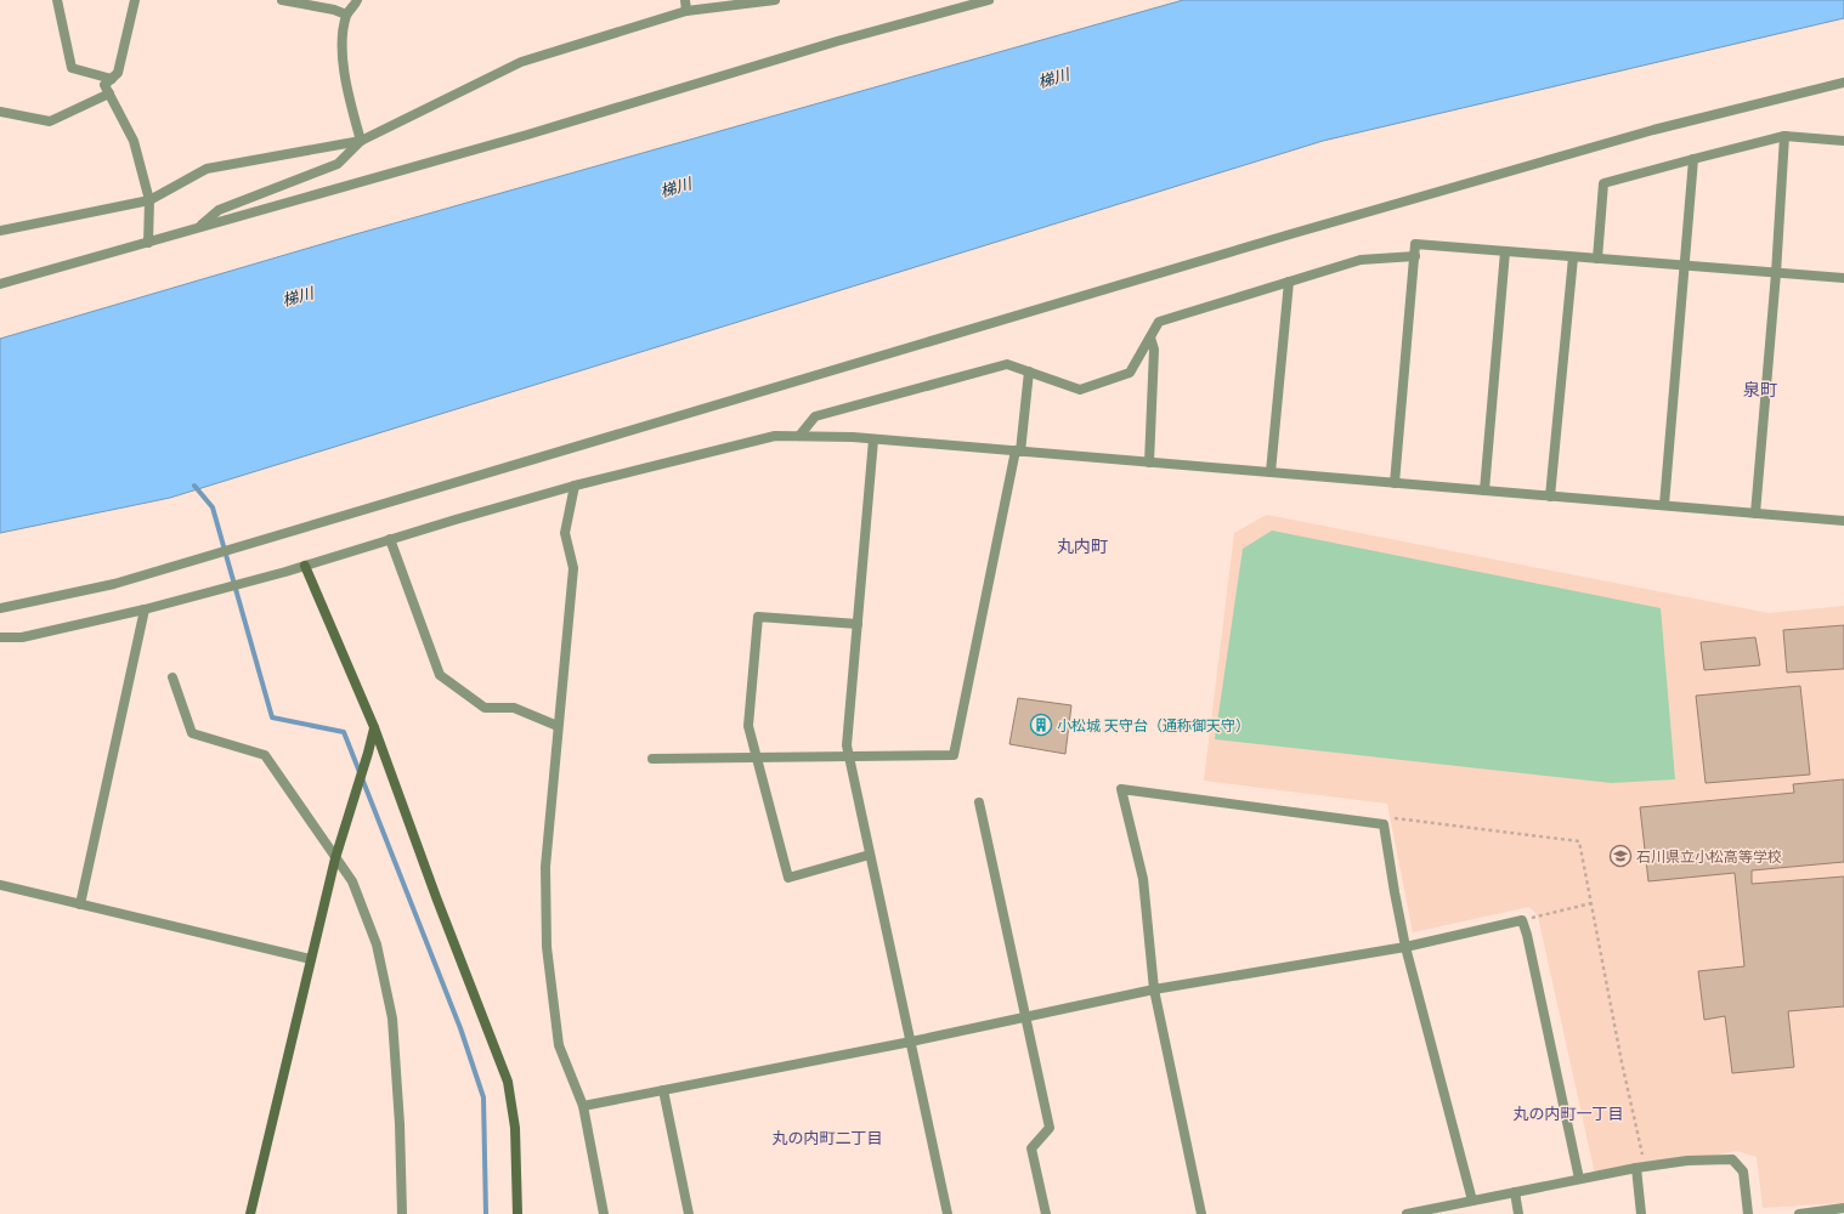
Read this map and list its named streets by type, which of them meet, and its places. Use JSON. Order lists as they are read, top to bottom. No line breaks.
{"districts":["泉町","丸内町","丸の内町一丁目","丸の内町二丁目"],"water":["梯川"],"places":{"building":["小松城 天守台（通称御天守）"],"school or university":["石川県立小松高等学校"]}}
